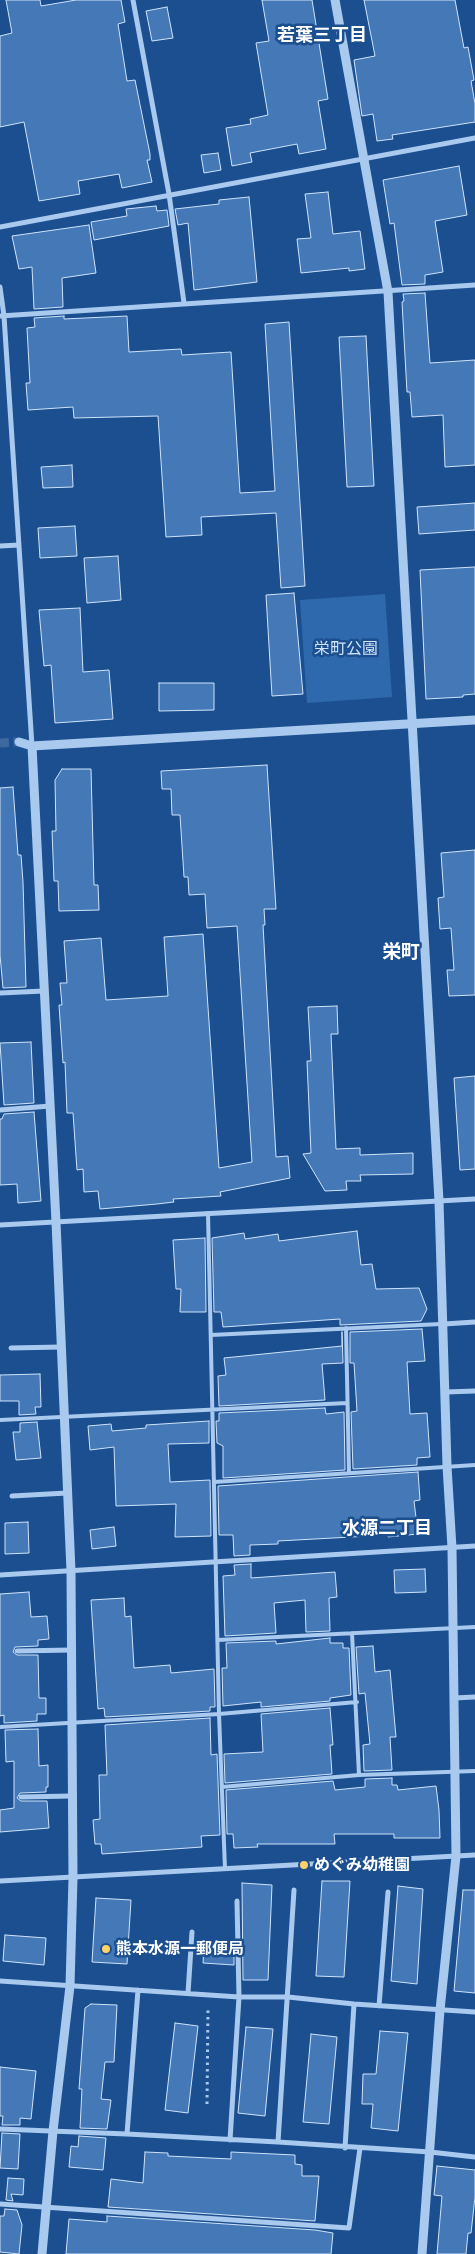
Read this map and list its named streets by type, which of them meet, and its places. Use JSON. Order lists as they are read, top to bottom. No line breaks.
{"districts":["若葉三丁目","栄町","水源二丁目"],"parks":["栄町公園"],"places":["めぐみ幼稚園","熊本水源一郵便局"]}
